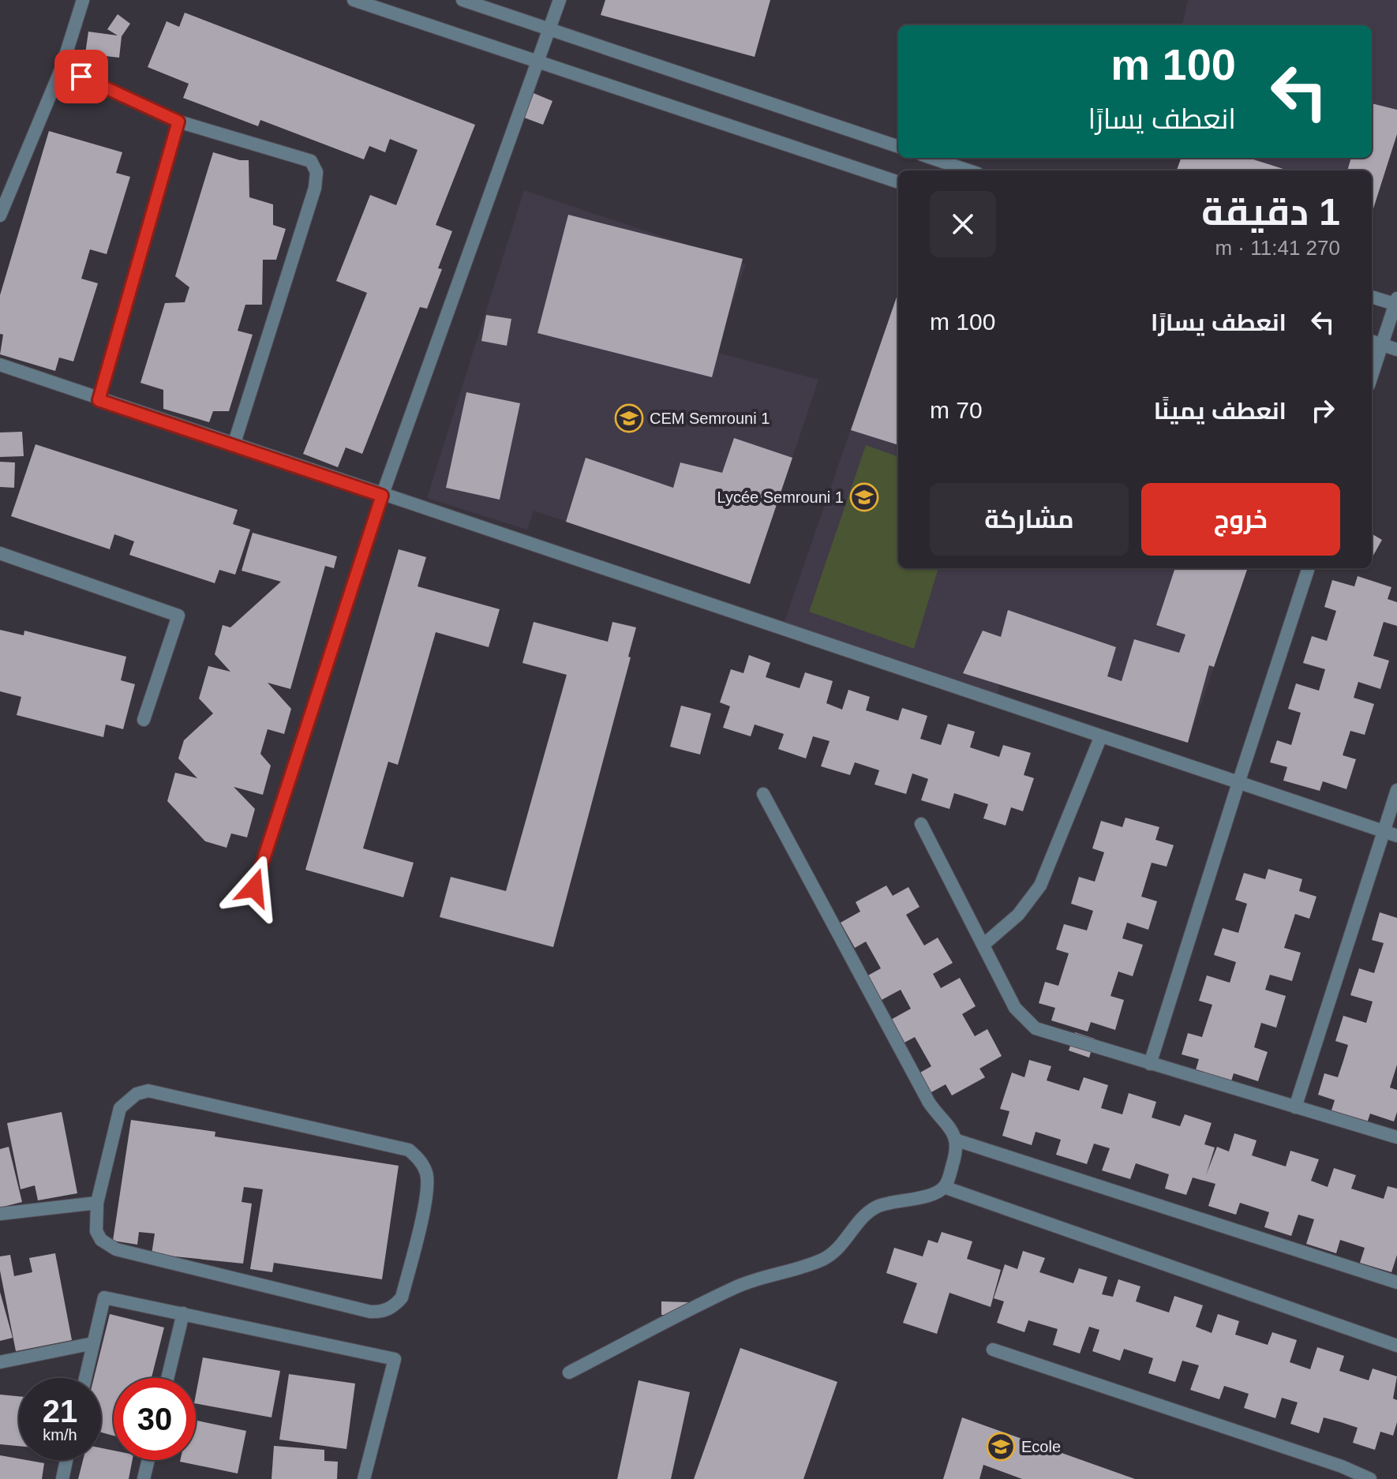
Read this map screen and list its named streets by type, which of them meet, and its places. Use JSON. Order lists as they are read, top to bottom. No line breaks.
{"places":{"school or university":["CEM Semrouni 1","Lycée Semrouni 1","Ecole"]},"page":{"turn":["100 m","انعطف يسارًا"],"heading":["1 دقيقة","270 m · 11:41"],"list":[{"name":"انعطف يسارًا","value":"100 m"},{"name":"انعطف يمينًا","value":"70 m"}],"buttons":["خروج","مشاركة"],"speed":"21 km/h","limit":"30"}}
